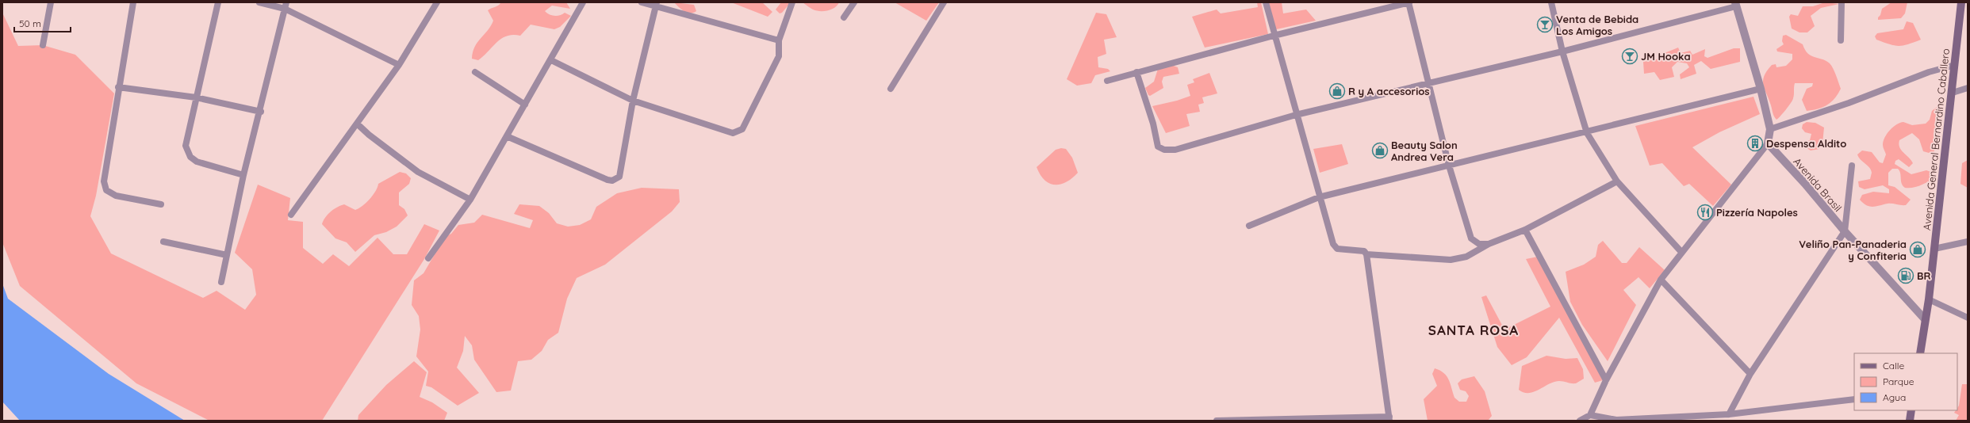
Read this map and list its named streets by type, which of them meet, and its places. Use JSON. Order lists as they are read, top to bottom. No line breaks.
{"streets":{"main road":["Avenida General Bernardino Caballero"],"street":["Avenida Brasil"]},"crossings":[["Avenida General Bernardino Caballero","Avenida Brasil"]],"districts":["SANTA ROSA"],"places":{"bar":["Venta de Bebida Los Amigos","JM Hooka"],"shop":["R y A accesorios","Beauty Salon Andrea Vera","Veliño Pan-Panaderia y Confiteria"],"building":["Despensa Aldito"],"restaurant":["Pizzería Napoles"],"fuel station":["BR"]},"legend":["Calle","Parque","Agua"],"scale_bar":"50 m"}
